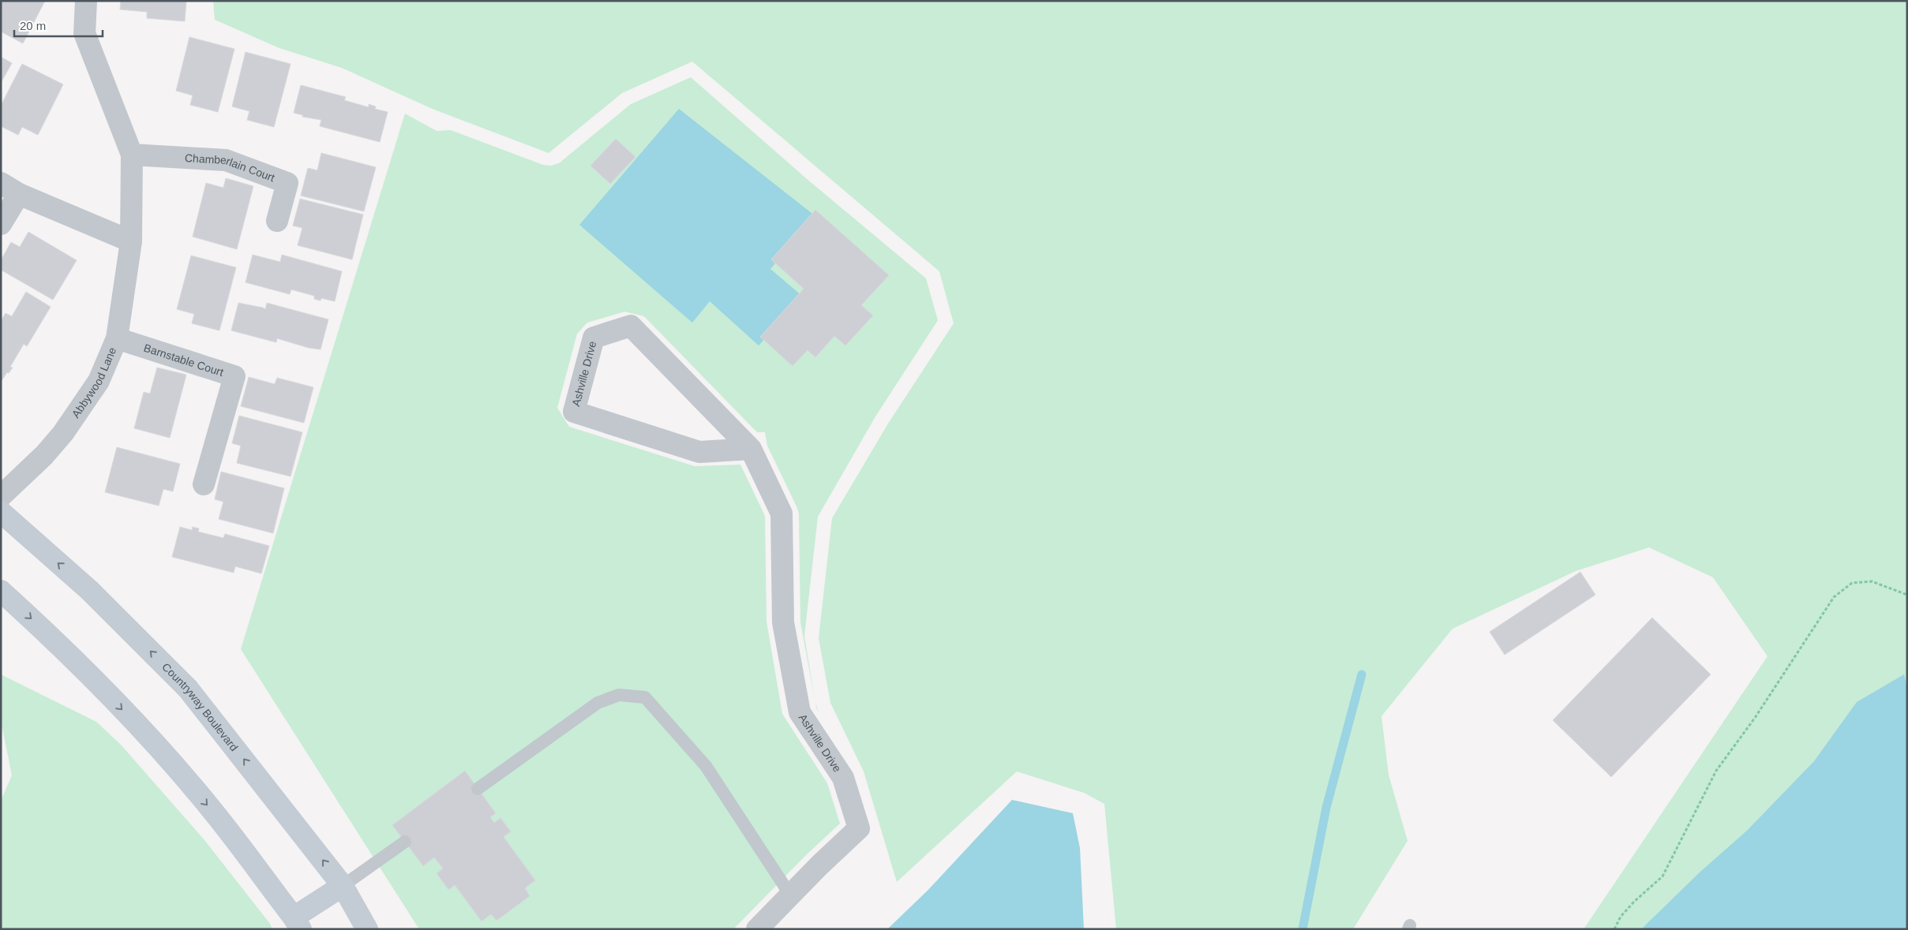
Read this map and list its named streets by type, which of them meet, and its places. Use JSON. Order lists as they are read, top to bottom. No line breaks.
{"streets":{"street":["Chamberlain Court","Barnstable Court","Ashville Drive","Abbywood Lane","Countryway Boulevard"]},"crossings":[["Chamberlain Court","Abbywood Lane"],["Barnstable Court","Abbywood Lane"]],"scale_bar":"20 m"}
